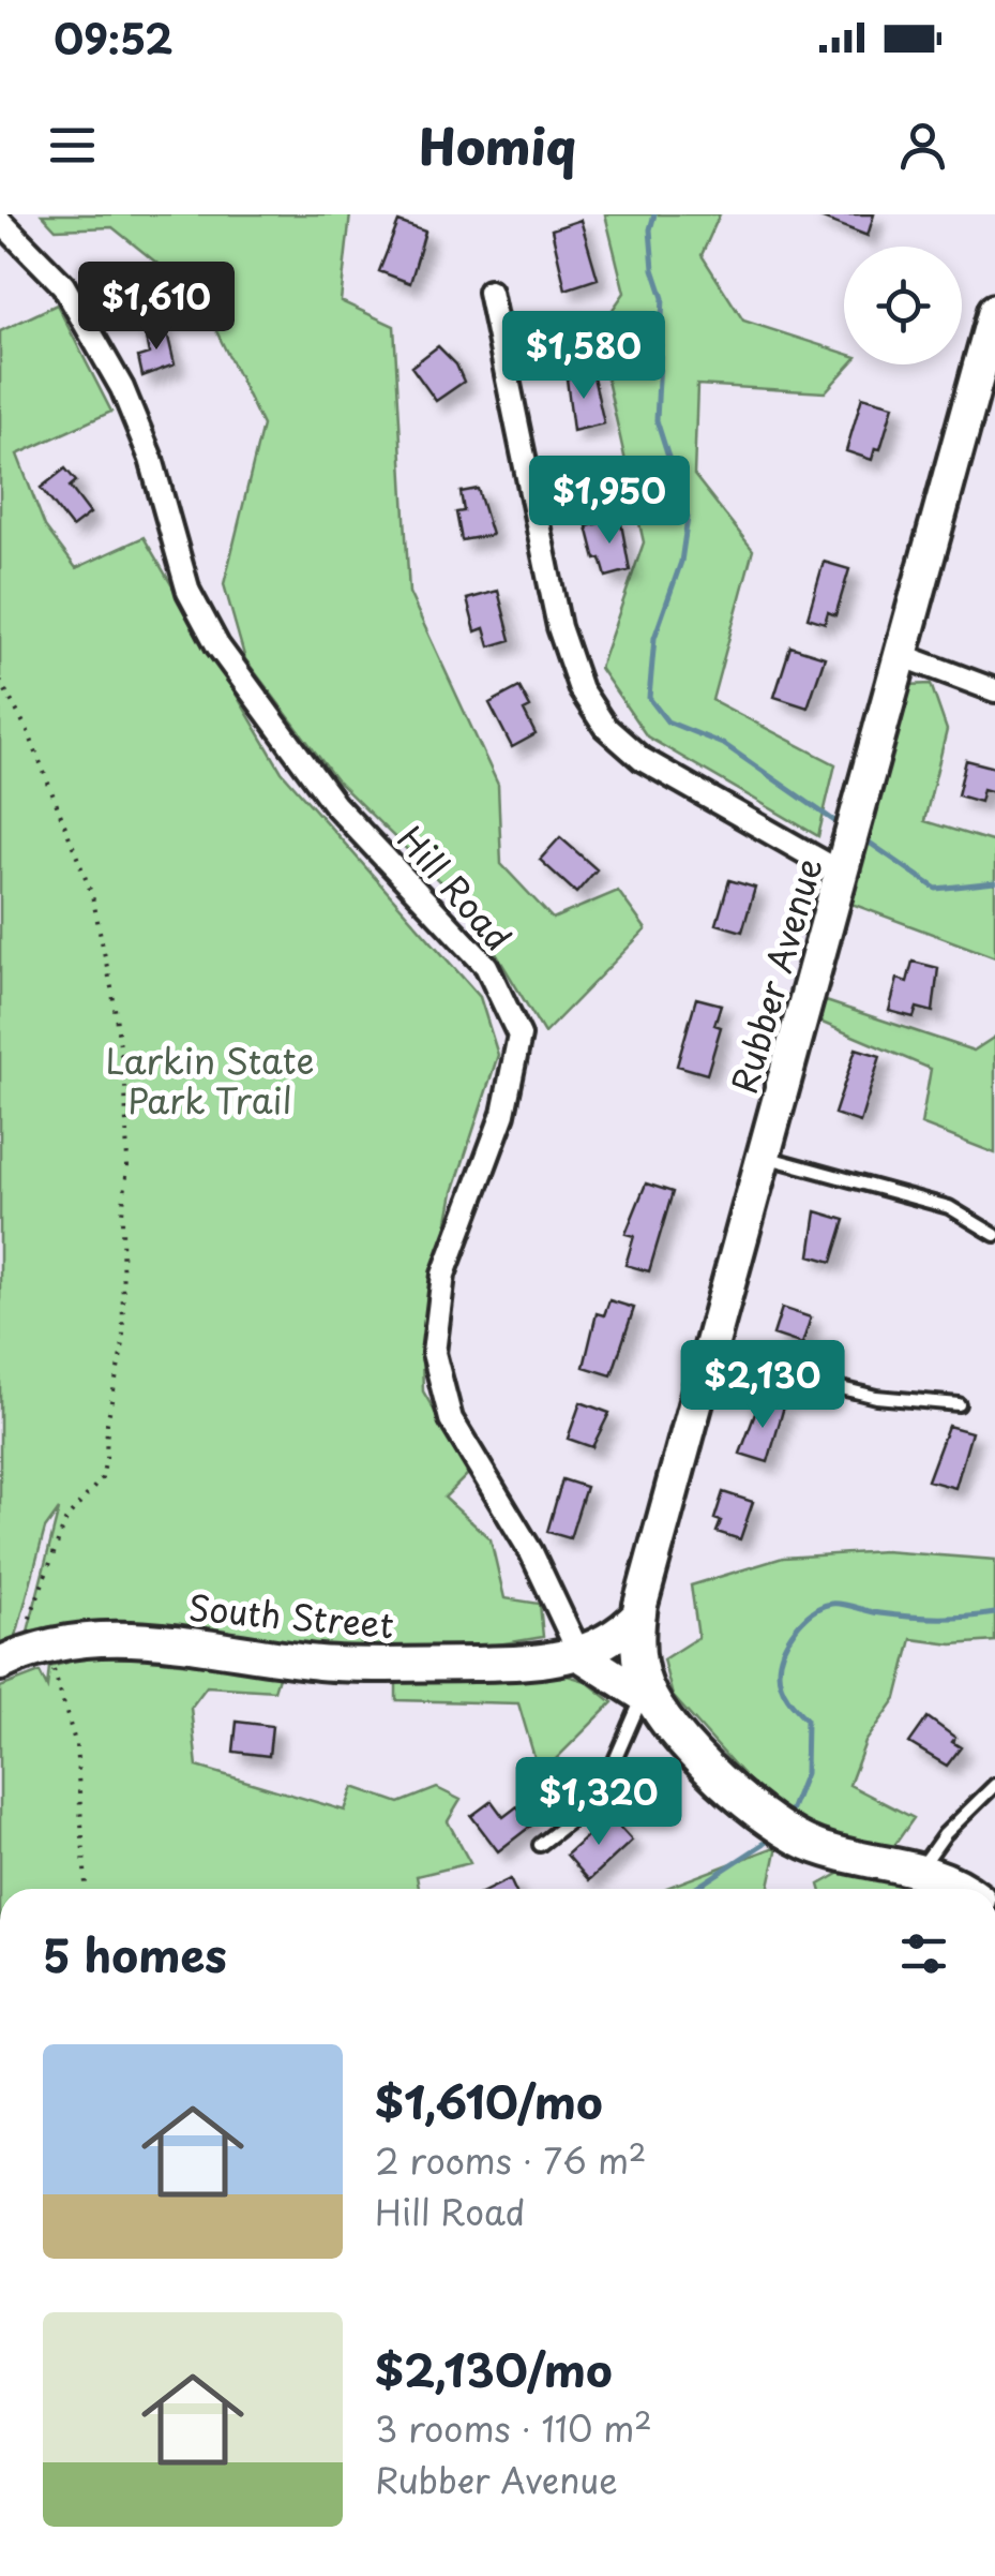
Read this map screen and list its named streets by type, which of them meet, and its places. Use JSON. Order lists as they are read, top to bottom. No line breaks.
{"streets":{"street":["Hill Road","Rubber Avenue","South Street"]},"crossings":[["Hill Road","South Street"],["Rubber Avenue","South Street"]],"parks":["Larkin State Park Trail"],"page":{"status":"09:52","header":"Homiq","price":["$1,610","$1,580","$1,950","$2,130","$1,320"],"heading":"5 homes","list":[{"name":"$1,610/mo","note":"2 rooms · 76 m² · Hill Road"},{"name":"$2,130/mo","note":"3 rooms · 110 m² · Rubber Avenue"}]}}
